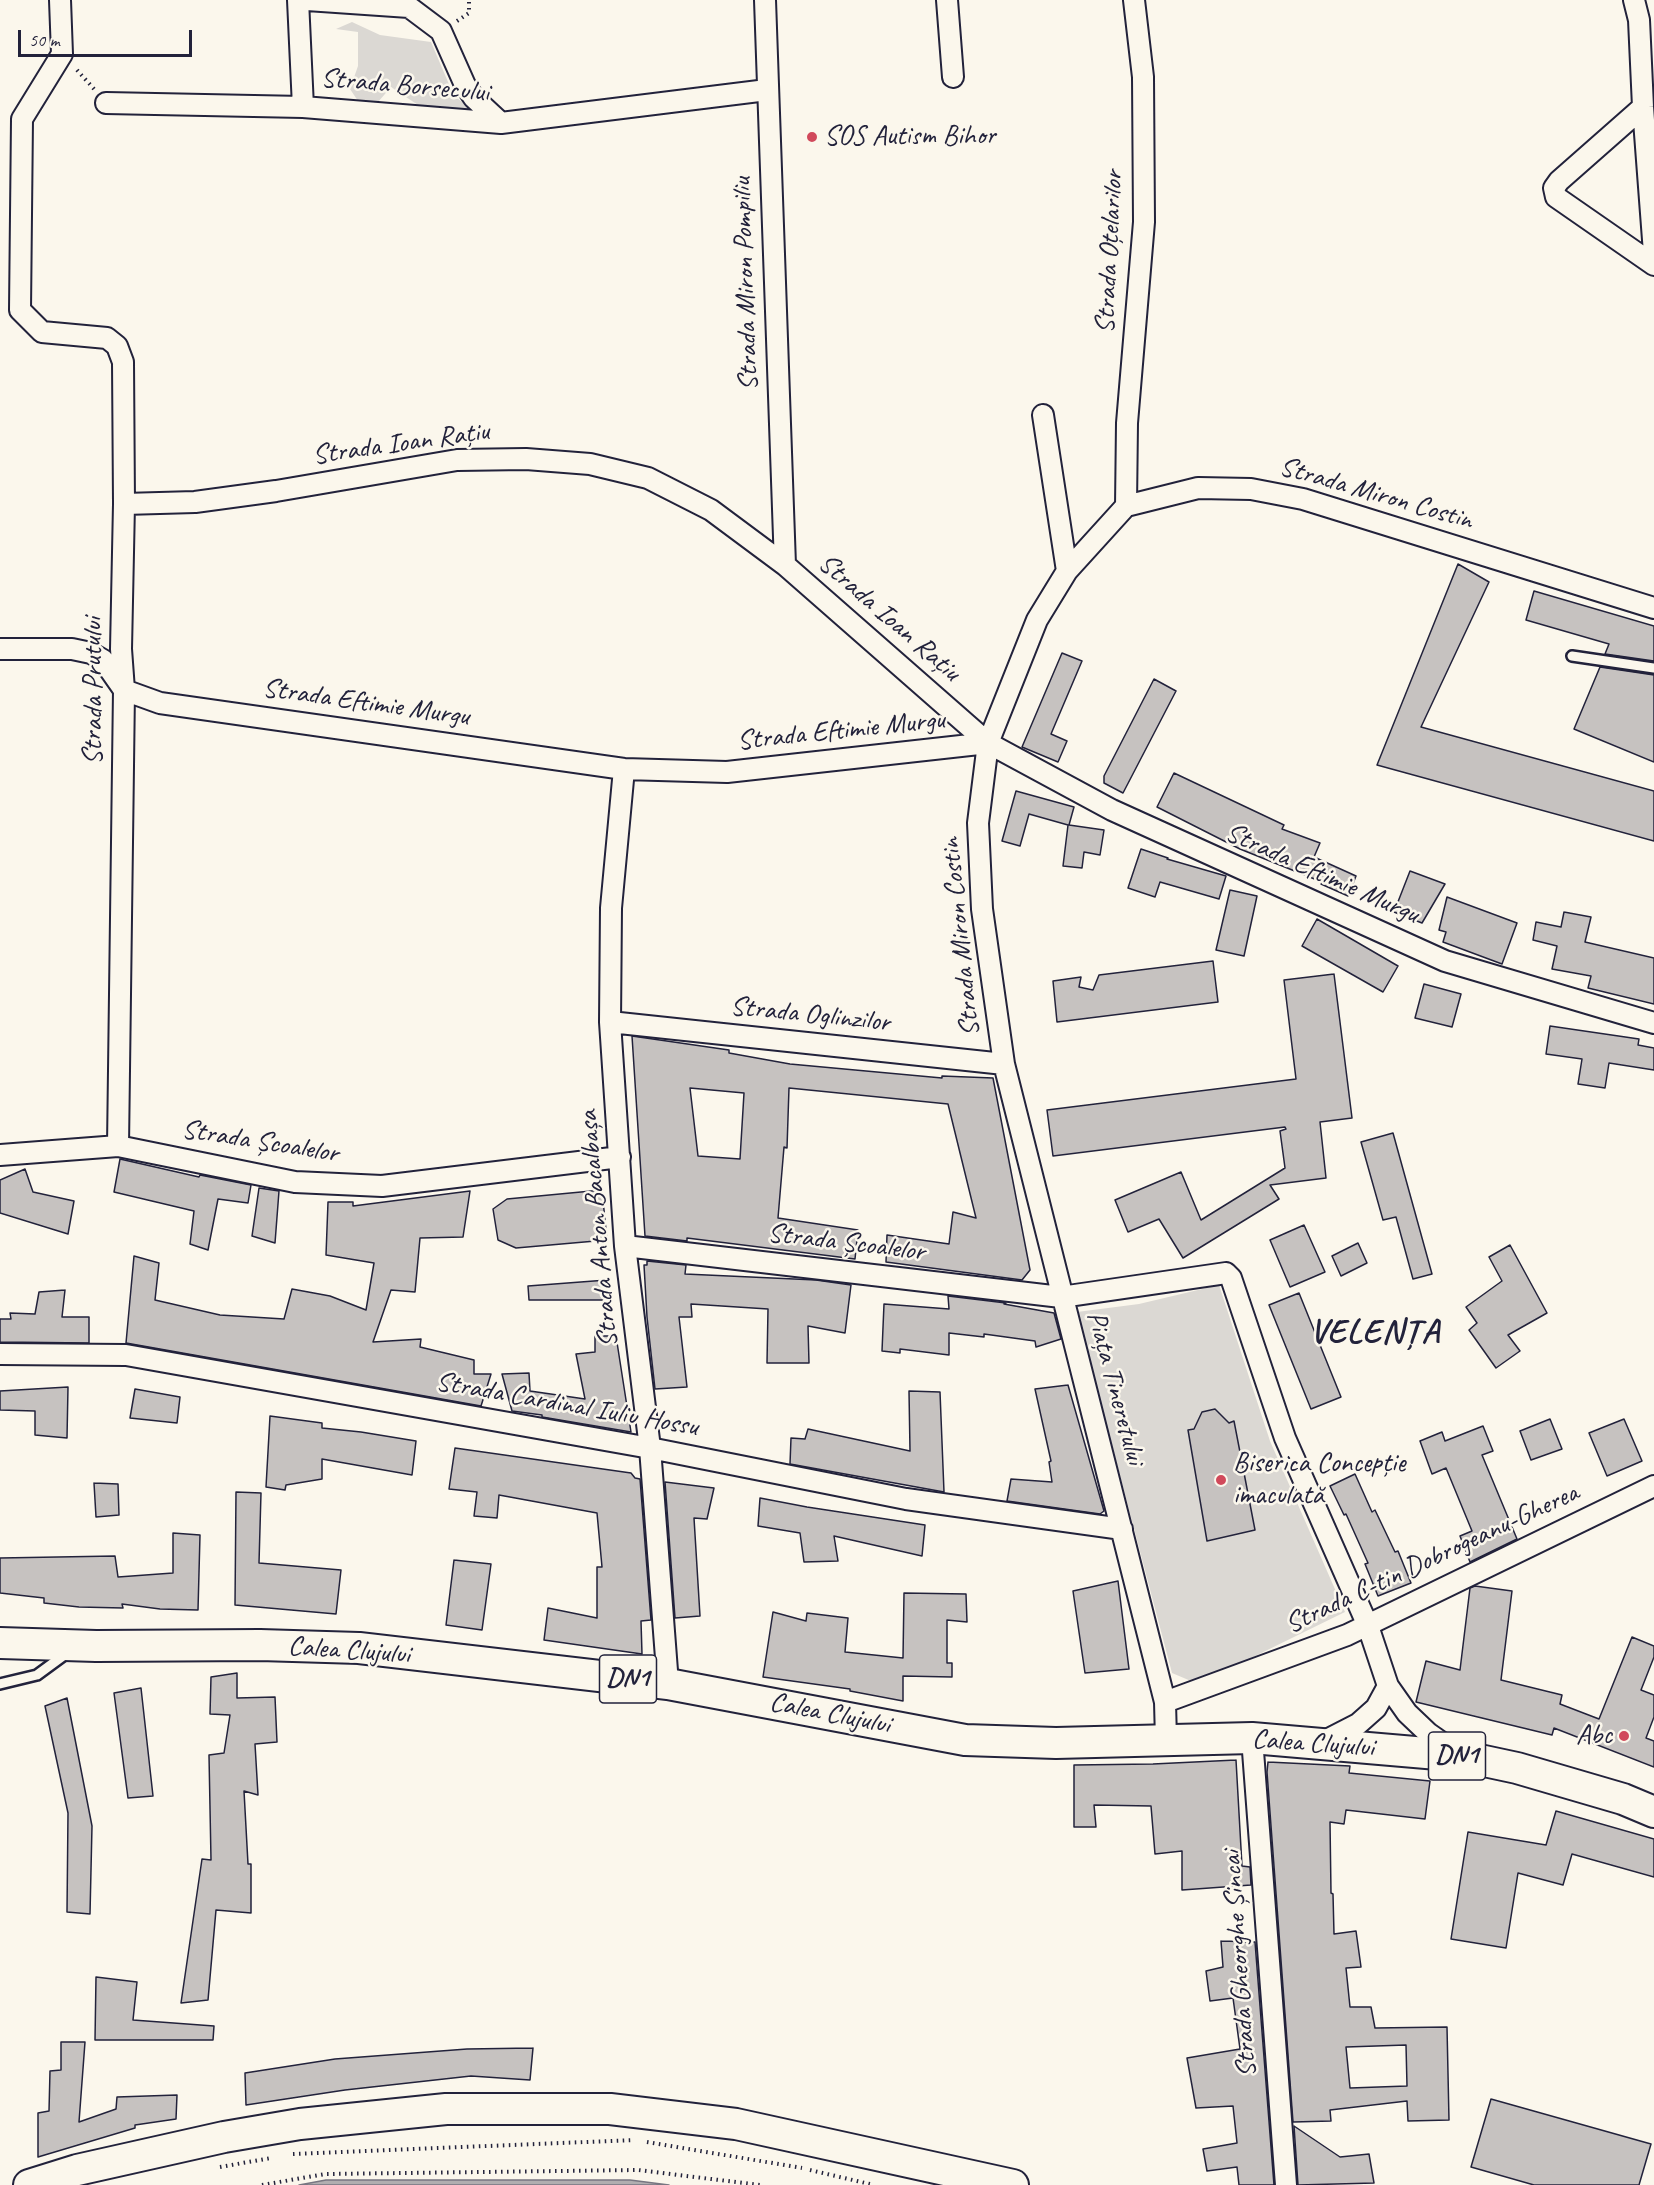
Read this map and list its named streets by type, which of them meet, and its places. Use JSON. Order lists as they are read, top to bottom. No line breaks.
{"streets":{"main road":["Calea Clujului","DN1"],"street":["Strada Borsecului","Strada Oțelarilor","Strada Miron Pompiliu","Strada Ioan Rațiu","Strada Miron Costin","Strada Prutului","Strada Eftimie Murgu","Strada Oglinzilor","Strada Școalelor","Strada Anton Bacalbașa","Piața Tineretului","Strada Cardinal Iuliu Hossu","Strada C-tin Dobrogeanu-Gherea","Strada Gheorghe Șincai"]},"crossings":[["Strada Borsecului","Strada Miron Pompiliu"],["Strada Oțelarilor","Strada Miron Costin"],["Strada Miron Pompiliu","Strada Ioan Rațiu"],["Strada Ioan Rațiu","Strada Miron Costin"],["Strada Ioan Rațiu","Strada Prutului"],["Strada Ioan Rațiu","Strada Eftimie Murgu"],["Strada Miron Costin","Strada Eftimie Murgu"],["Strada Miron Costin","Strada Oglinzilor"],["Strada Miron Costin","Strada Școalelor"],["Strada Miron Costin","Piața Tineretului"],["Strada Prutului","Strada Eftimie Murgu"],["Strada Prutului","Strada Școalelor"],["Strada Eftimie Murgu","Strada Anton Bacalbașa"],["Strada Oglinzilor","Strada Anton Bacalbașa"],["Strada Școalelor","Strada Anton Bacalbașa"],["Strada Școalelor","Piața Tineretului"],["Strada Anton Bacalbașa","Strada Cardinal Iuliu Hossu"],["Strada Anton Bacalbașa","Calea Clujului"],["Piața Tineretului","Strada Cardinal Iuliu Hossu"],["Piața Tineretului","Strada C-tin Dobrogeanu-Gherea"],["Piața Tineretului","Calea Clujului"],["Calea Clujului","Strada Gheorghe Șincai"]],"districts":["VELENȚA"],"places":["SOS Autism Bihor","Biserica Concepție imaculată","Abc"],"scale_bar":"50 m"}
